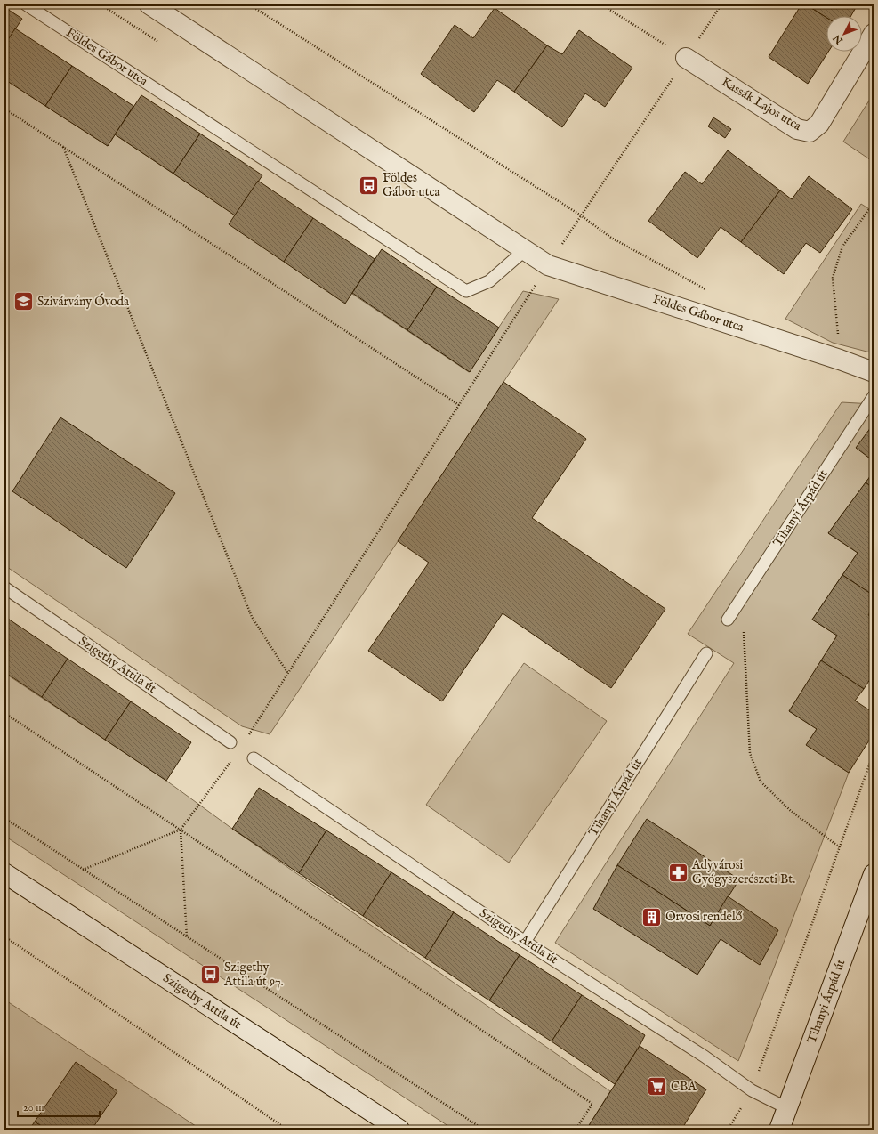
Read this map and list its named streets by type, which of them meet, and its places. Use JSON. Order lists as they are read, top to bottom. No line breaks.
{"streets":{"street":["Földes Gábor utca","Kassák Lajos utca","Tihanyi Árpád út","Szigethy Attila út"]},"crossings":[["Tihanyi Árpád út","Szigethy Attila út"]],"places":{"bus stop":["Földes Gábor utca","Szigethy Attila út 97."],"school or university":["Szivárvány Óvoda"],"pharmacy":["Adyvárosi Gyógyszerészeti Bt."],"building":["Orvosi rendelő"],"supermarket":["CBA"]},"scale_bar":"20 m","north":"bottom left"}
